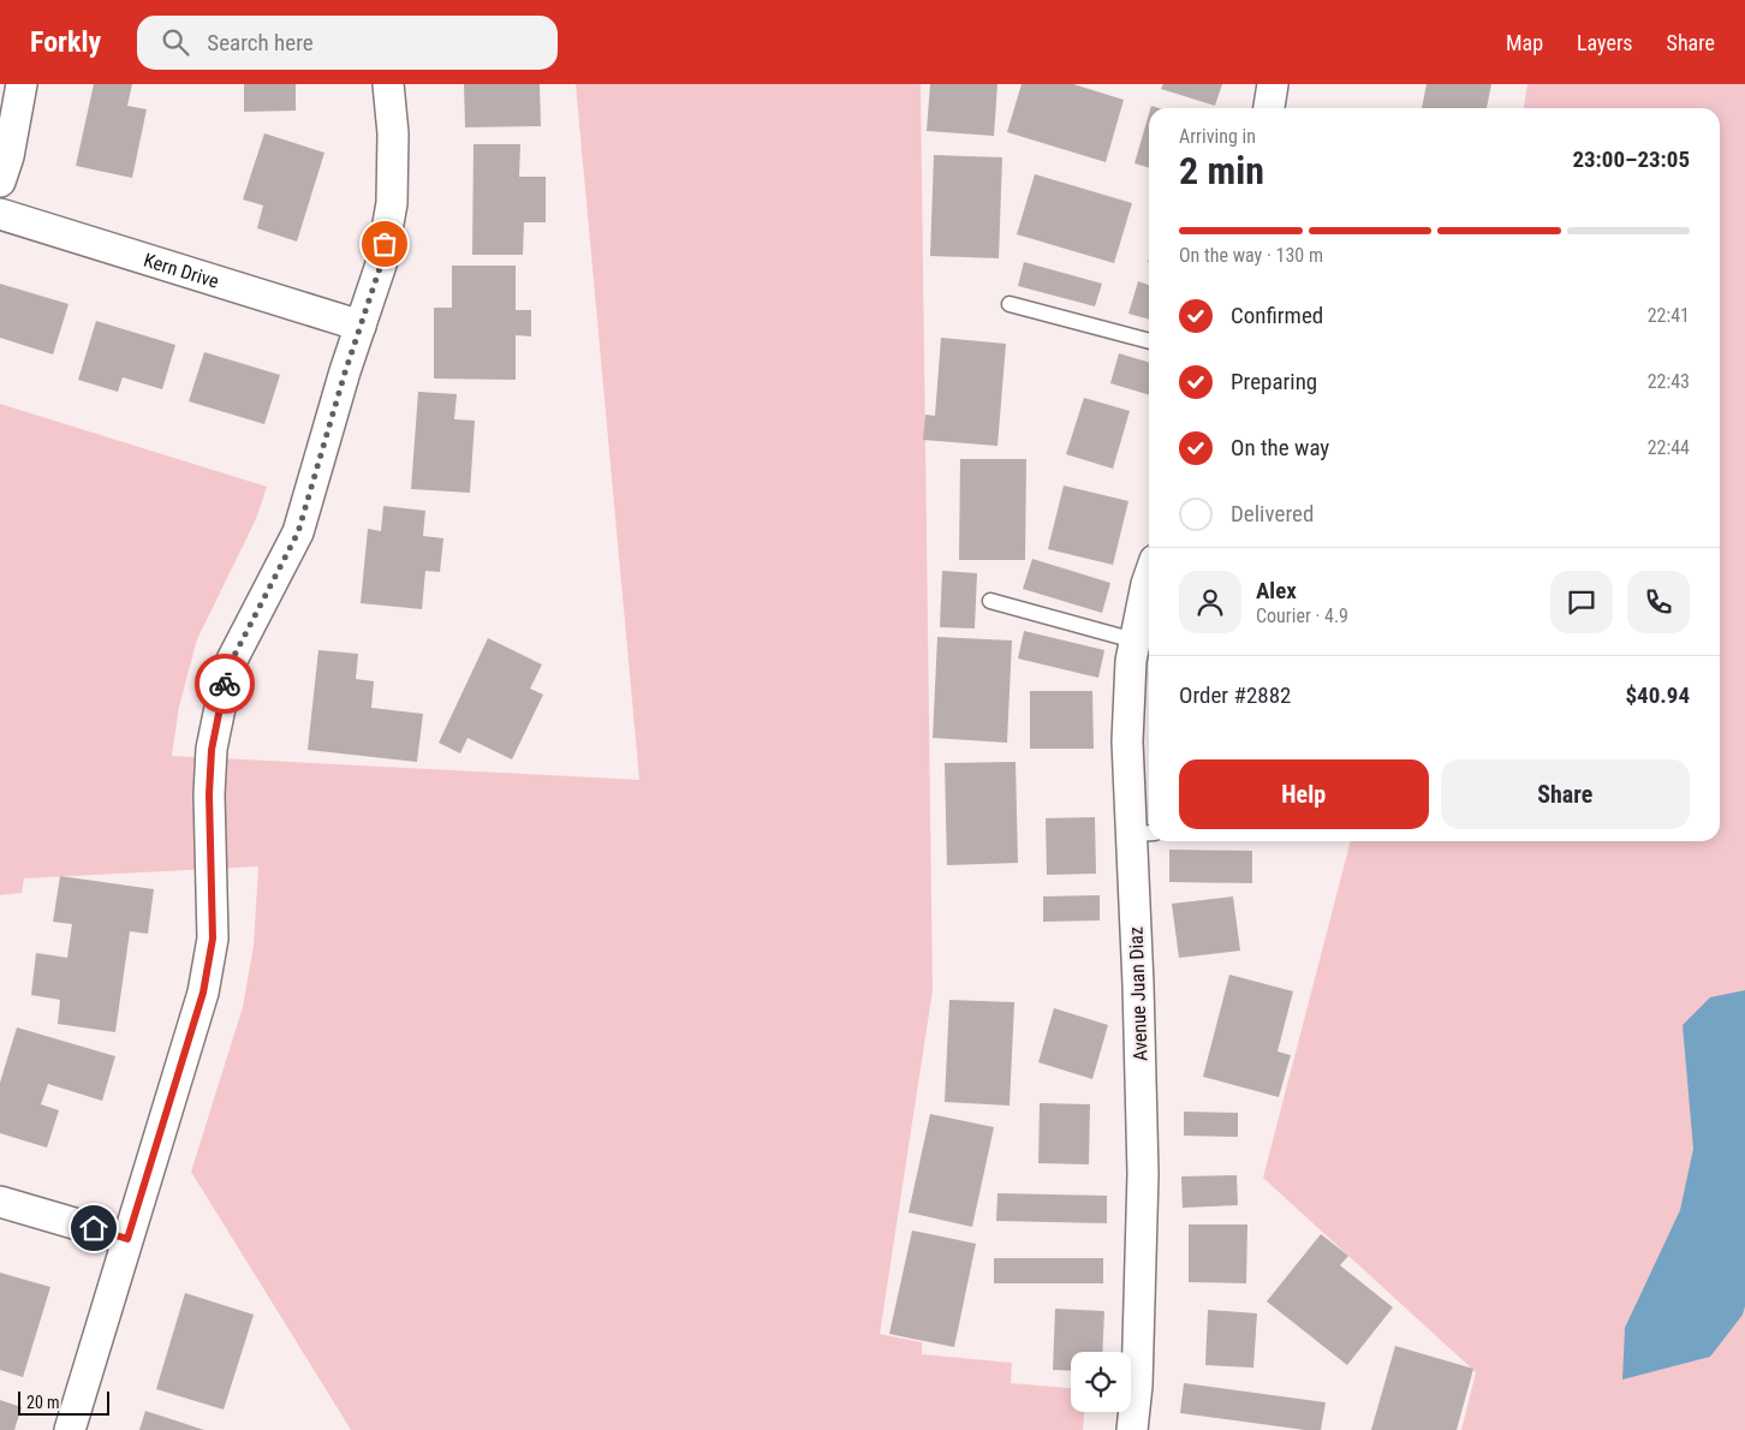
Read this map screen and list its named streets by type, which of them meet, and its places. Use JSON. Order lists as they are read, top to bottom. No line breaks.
{"streets":{"street":["Kern Drive","Avenue Juan Diaz"]},"scale_bar":"20 m","page":{"header":"Forkly","search":"Search here","nav":["Map","Layers","Share"],"heading":["2 min","Arriving in","23:00–23:05"],"panel":["Alex","Courier · 4.9","Order #2882","$40.94"],"bar":"On the way · 130 m","list":[["Confirmed","22:41"],["Preparing","22:43"],["On the way","22:44"],"Delivered"],"buttons":["Help","Share"],"scale":"20 m"}}
